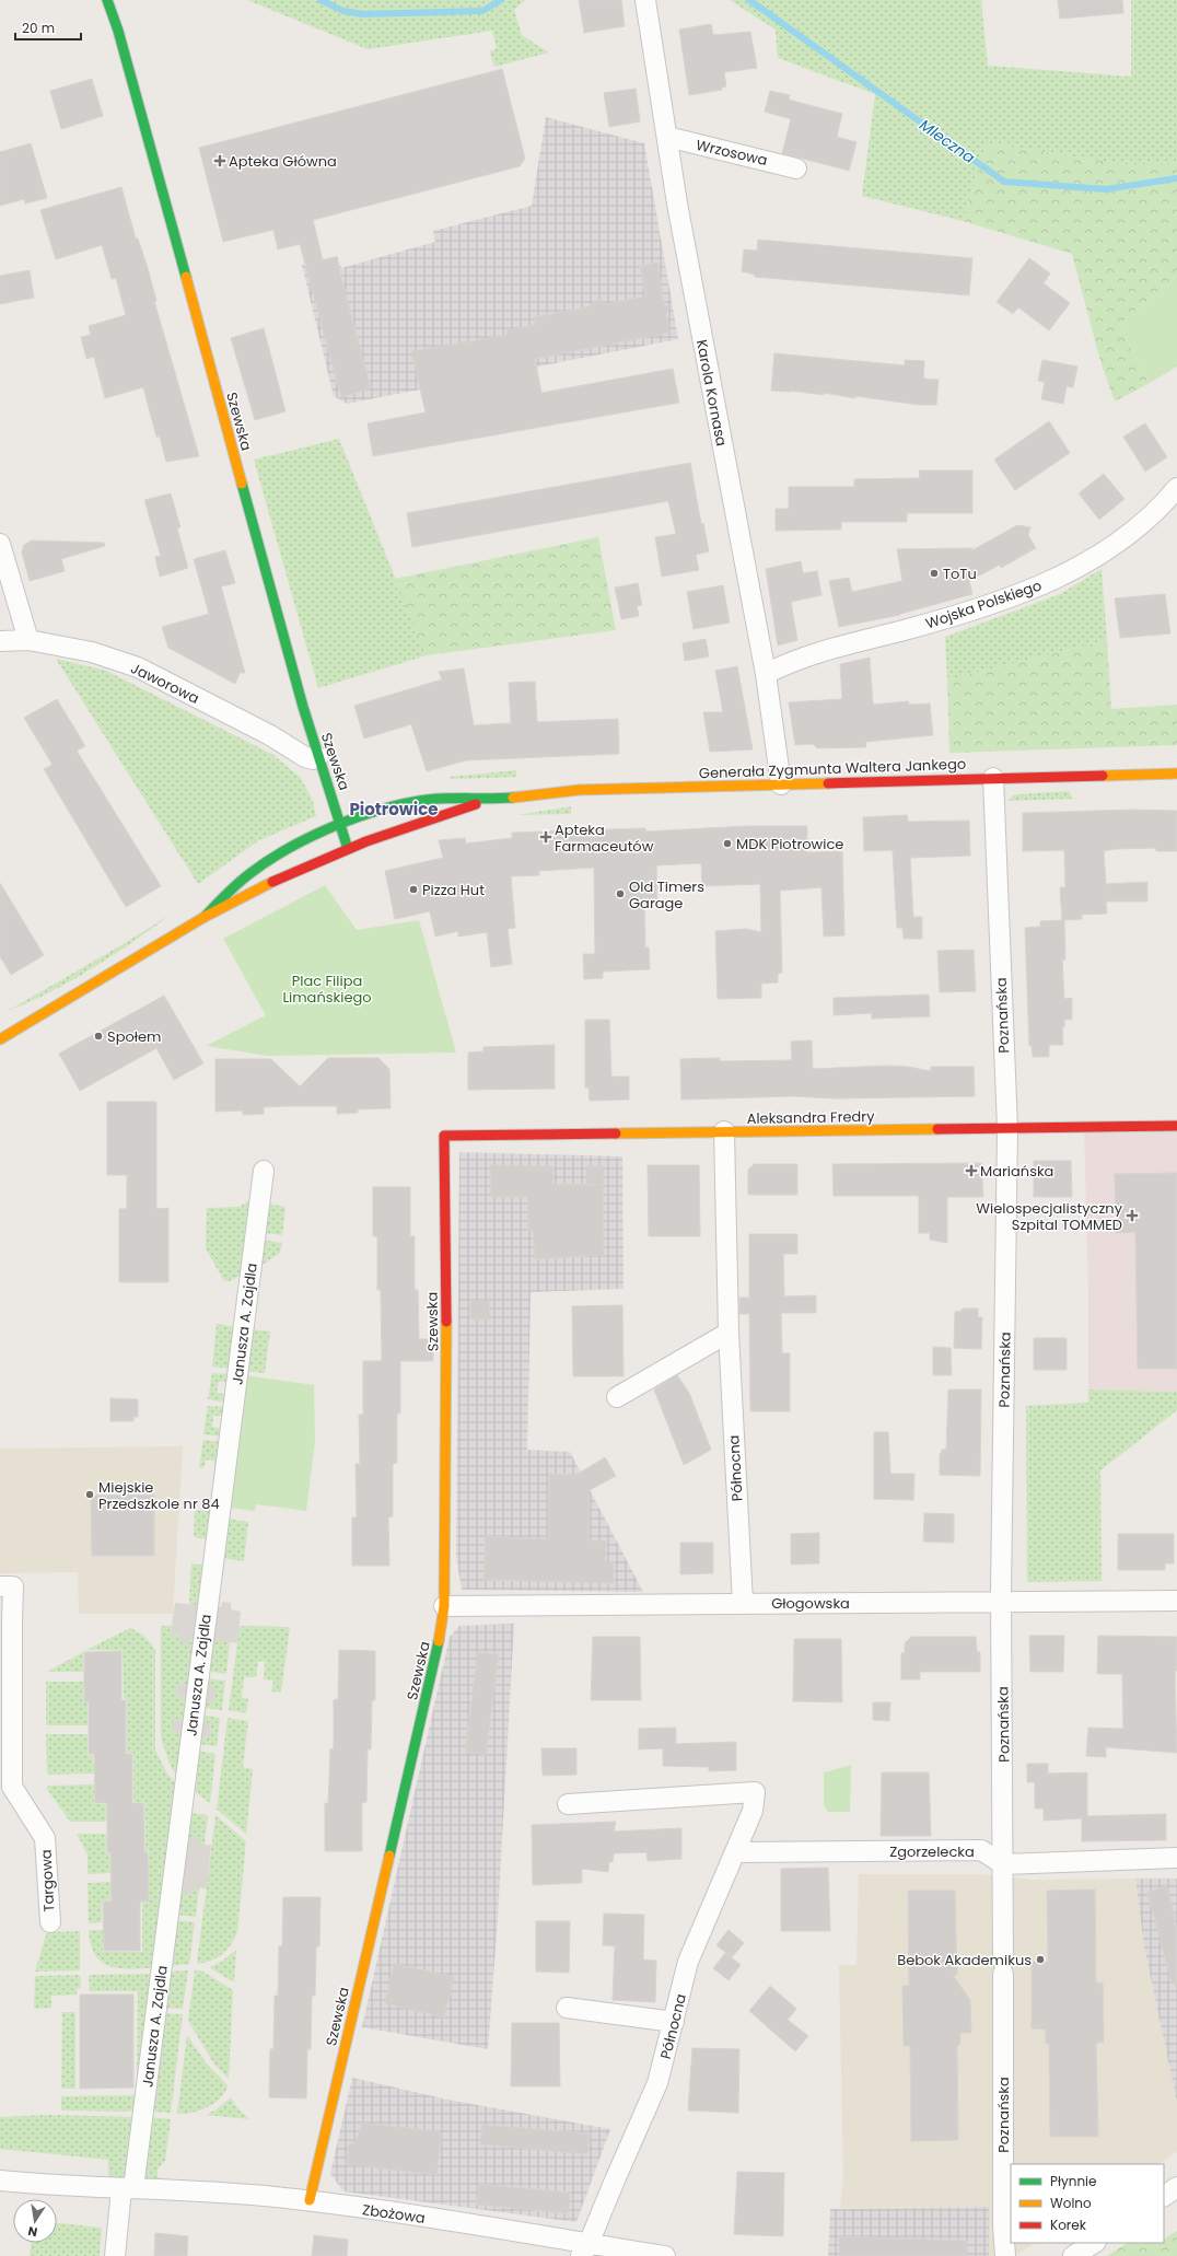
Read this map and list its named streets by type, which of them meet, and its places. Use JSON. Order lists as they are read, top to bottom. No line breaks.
{"streets":{"street":["Wrzosowa","Karola Kornasa","Szewska","Wojska Polskiego","Jaworowa","Generała Zygmunta Waltera Jankego","Poznańska","Aleksandra Fredry","Janusza A. Zajdla","Północna","Głogowska","Zgorzelecka","Targowa","Zbożowa"]},"crossings":[["Wrzosowa","Karola Kornasa"],["Karola Kornasa","Wojska Polskiego"],["Karola Kornasa","Generała Zygmunta Waltera Jankego"],["Szewska","Jaworowa"],["Szewska","Generała Zygmunta Waltera Jankego"],["Szewska","Aleksandra Fredry"],["Szewska","Głogowska"],["Szewska","Zbożowa"],["Generała Zygmunta Waltera Jankego","Poznańska"],["Poznańska","Aleksandra Fredry"],["Poznańska","Głogowska"],["Poznańska","Zgorzelecka"],["Aleksandra Fredry","Północna"],["Janusza A. Zajdla","Zbożowa"],["Północna","Głogowska"],["Północna","Zgorzelecka"],["Północna","Zbożowa"]],"districts":["Piotrowice"],"water":["Mleczna"],"parks":["Plac Filipa Limańskiego"],"places":{"health":["Apteka Główna","Apteka Farmaceutów","Mariańska","Wielospecjalistyczny Szpital TOMMED"],"other":["ToTu","MDK Piotrowice","Pizza Hut","Old Timers Garage","Społem","Miejskie Przedszkole nr 84","Bebok Akademikus"]},"legend":["Płynnie","Wolno","Korek"],"scale_bar":"20 m","north":"bottom"}
